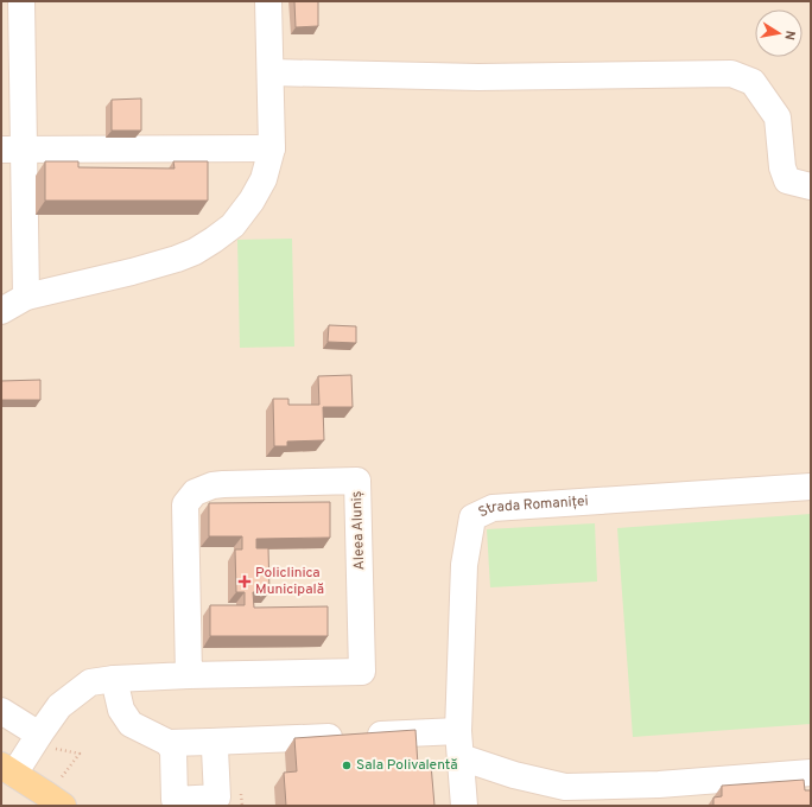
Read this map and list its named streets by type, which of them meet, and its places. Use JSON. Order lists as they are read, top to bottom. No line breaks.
{"streets":{"street":["Strada Romaniței","Aleea Aluniș"]},"places":{"health":["Policlinica Municipală"],"other":["Sala Polivalentă"]},"north":"right"}
